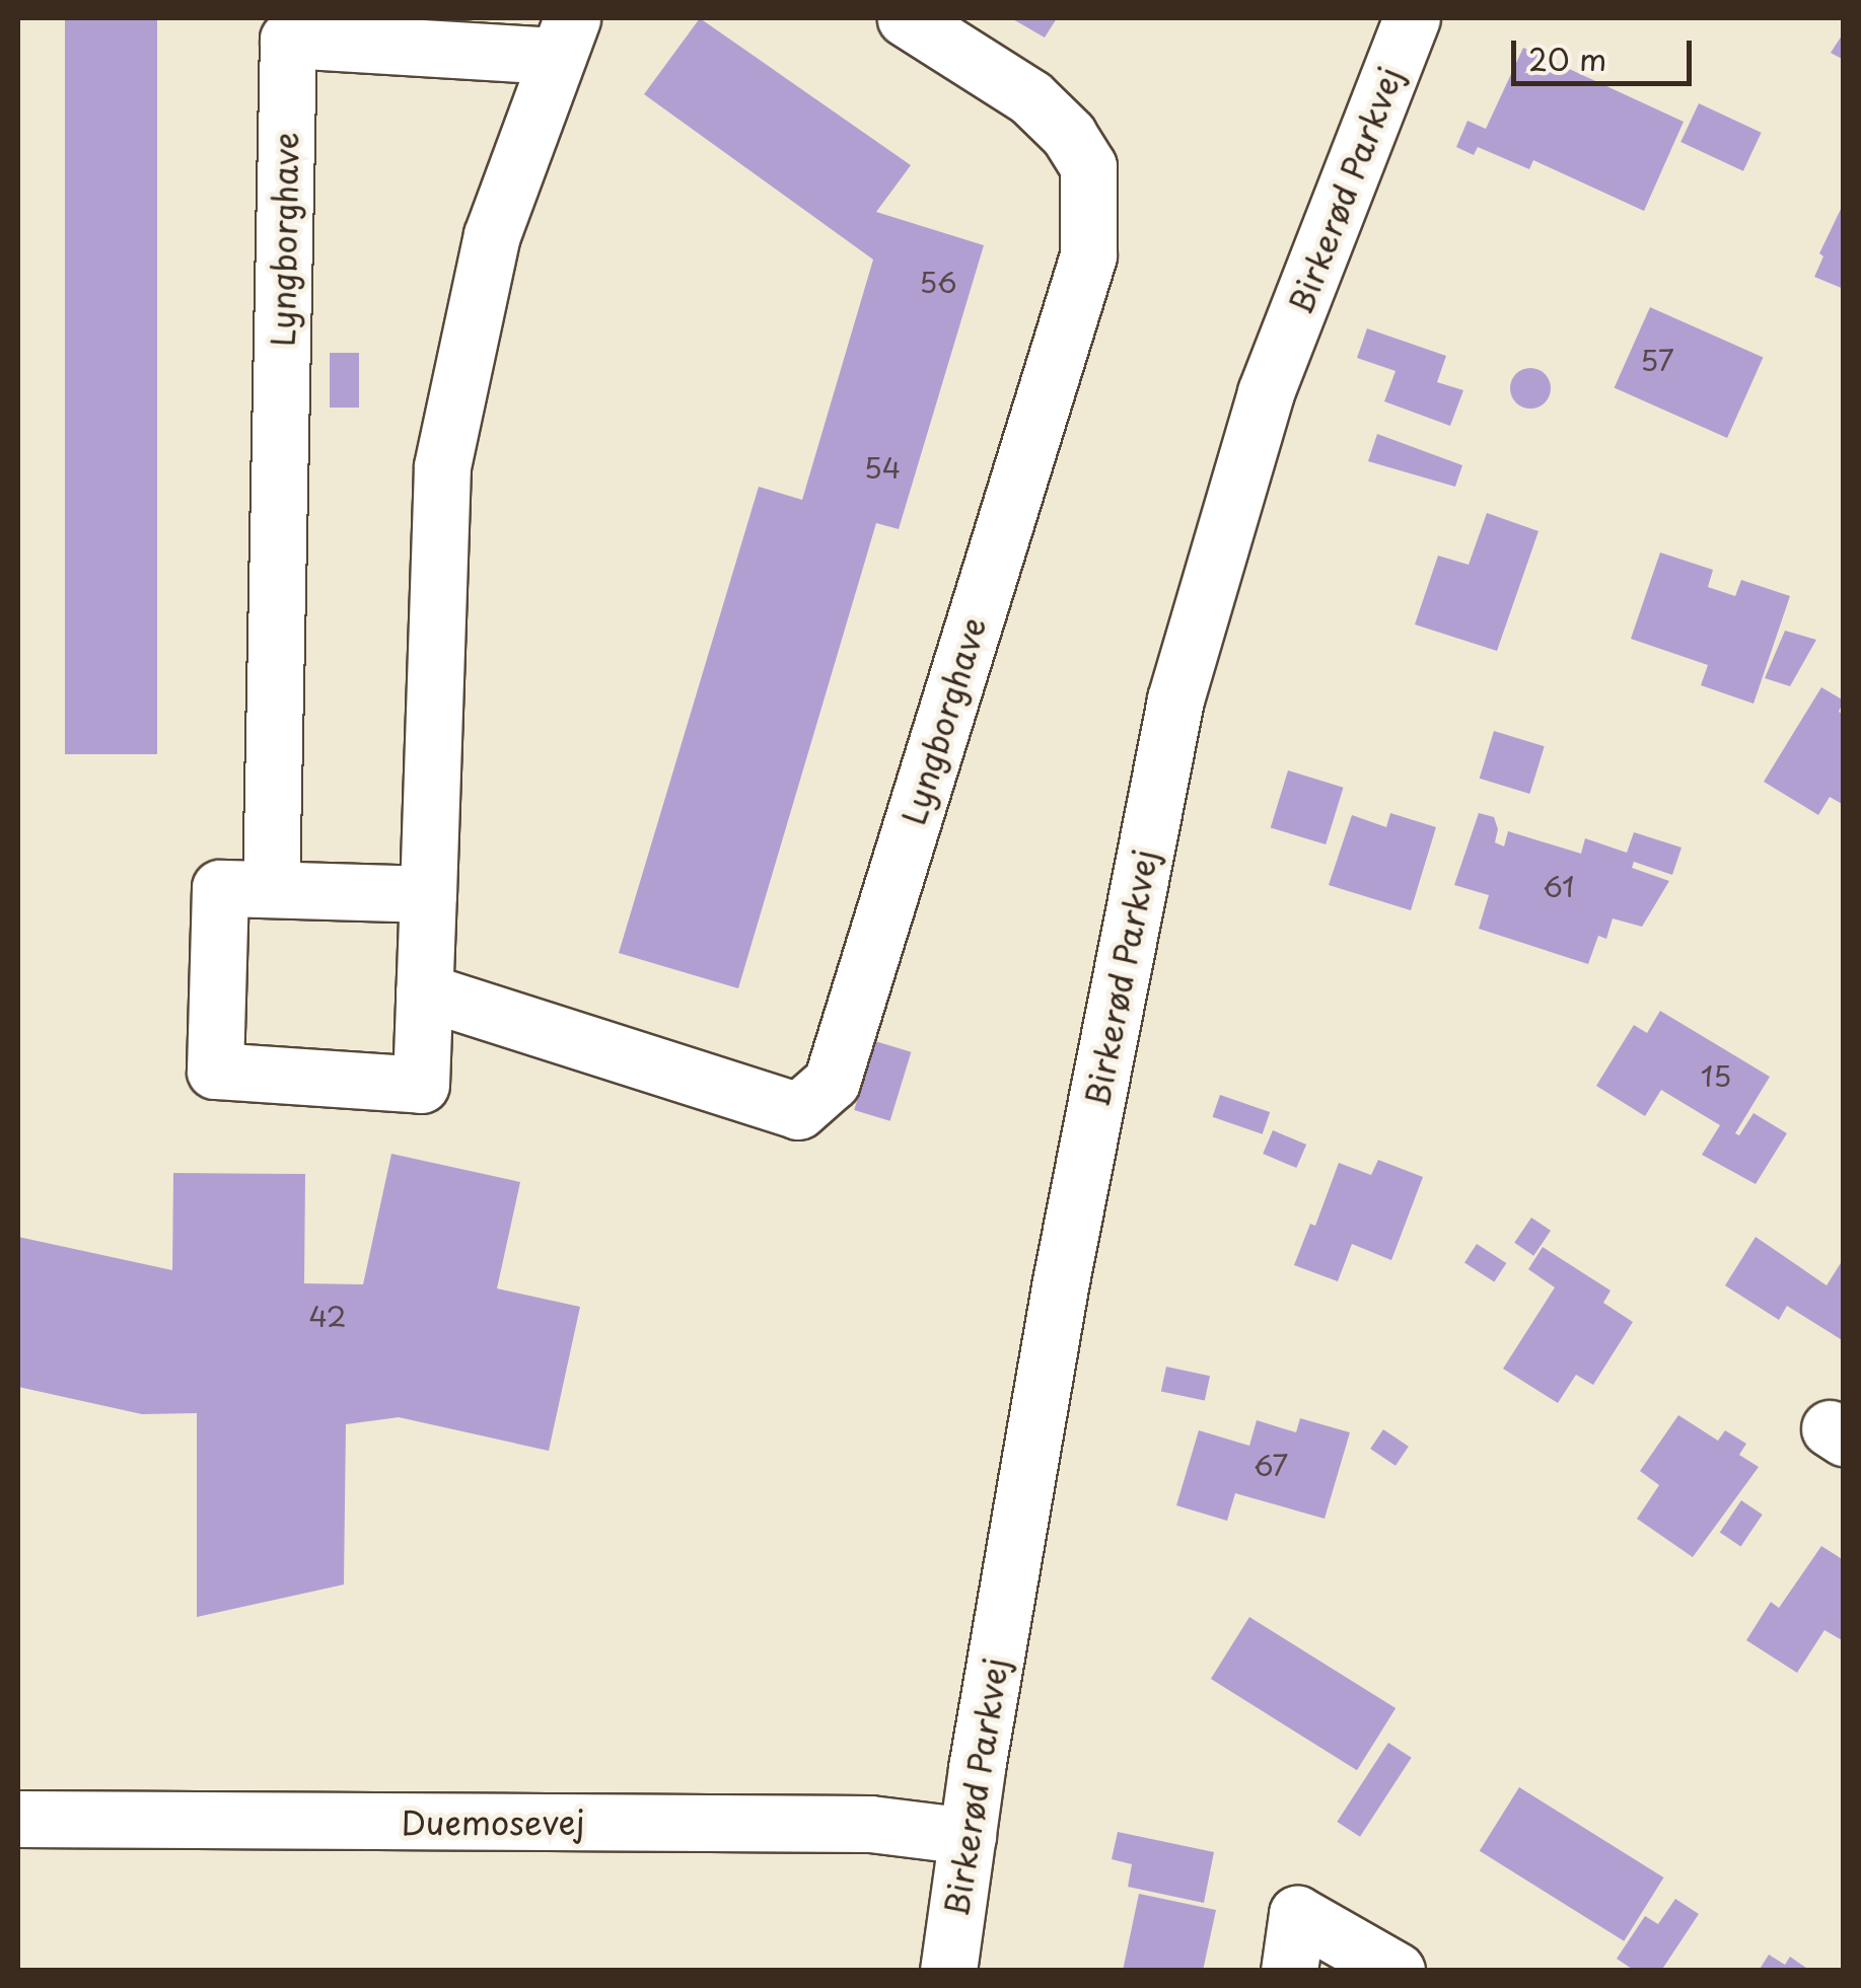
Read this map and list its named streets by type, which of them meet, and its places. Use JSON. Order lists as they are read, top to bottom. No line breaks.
{"streets":{"street":["Birkerød Parkvej","Lyngborghave","Duemosevej"]},"crossings":[["Birkerød Parkvej","Duemosevej"]],"house_numbers":["56","57","54","61","15","42","67"],"scale_bar":"20 m"}
